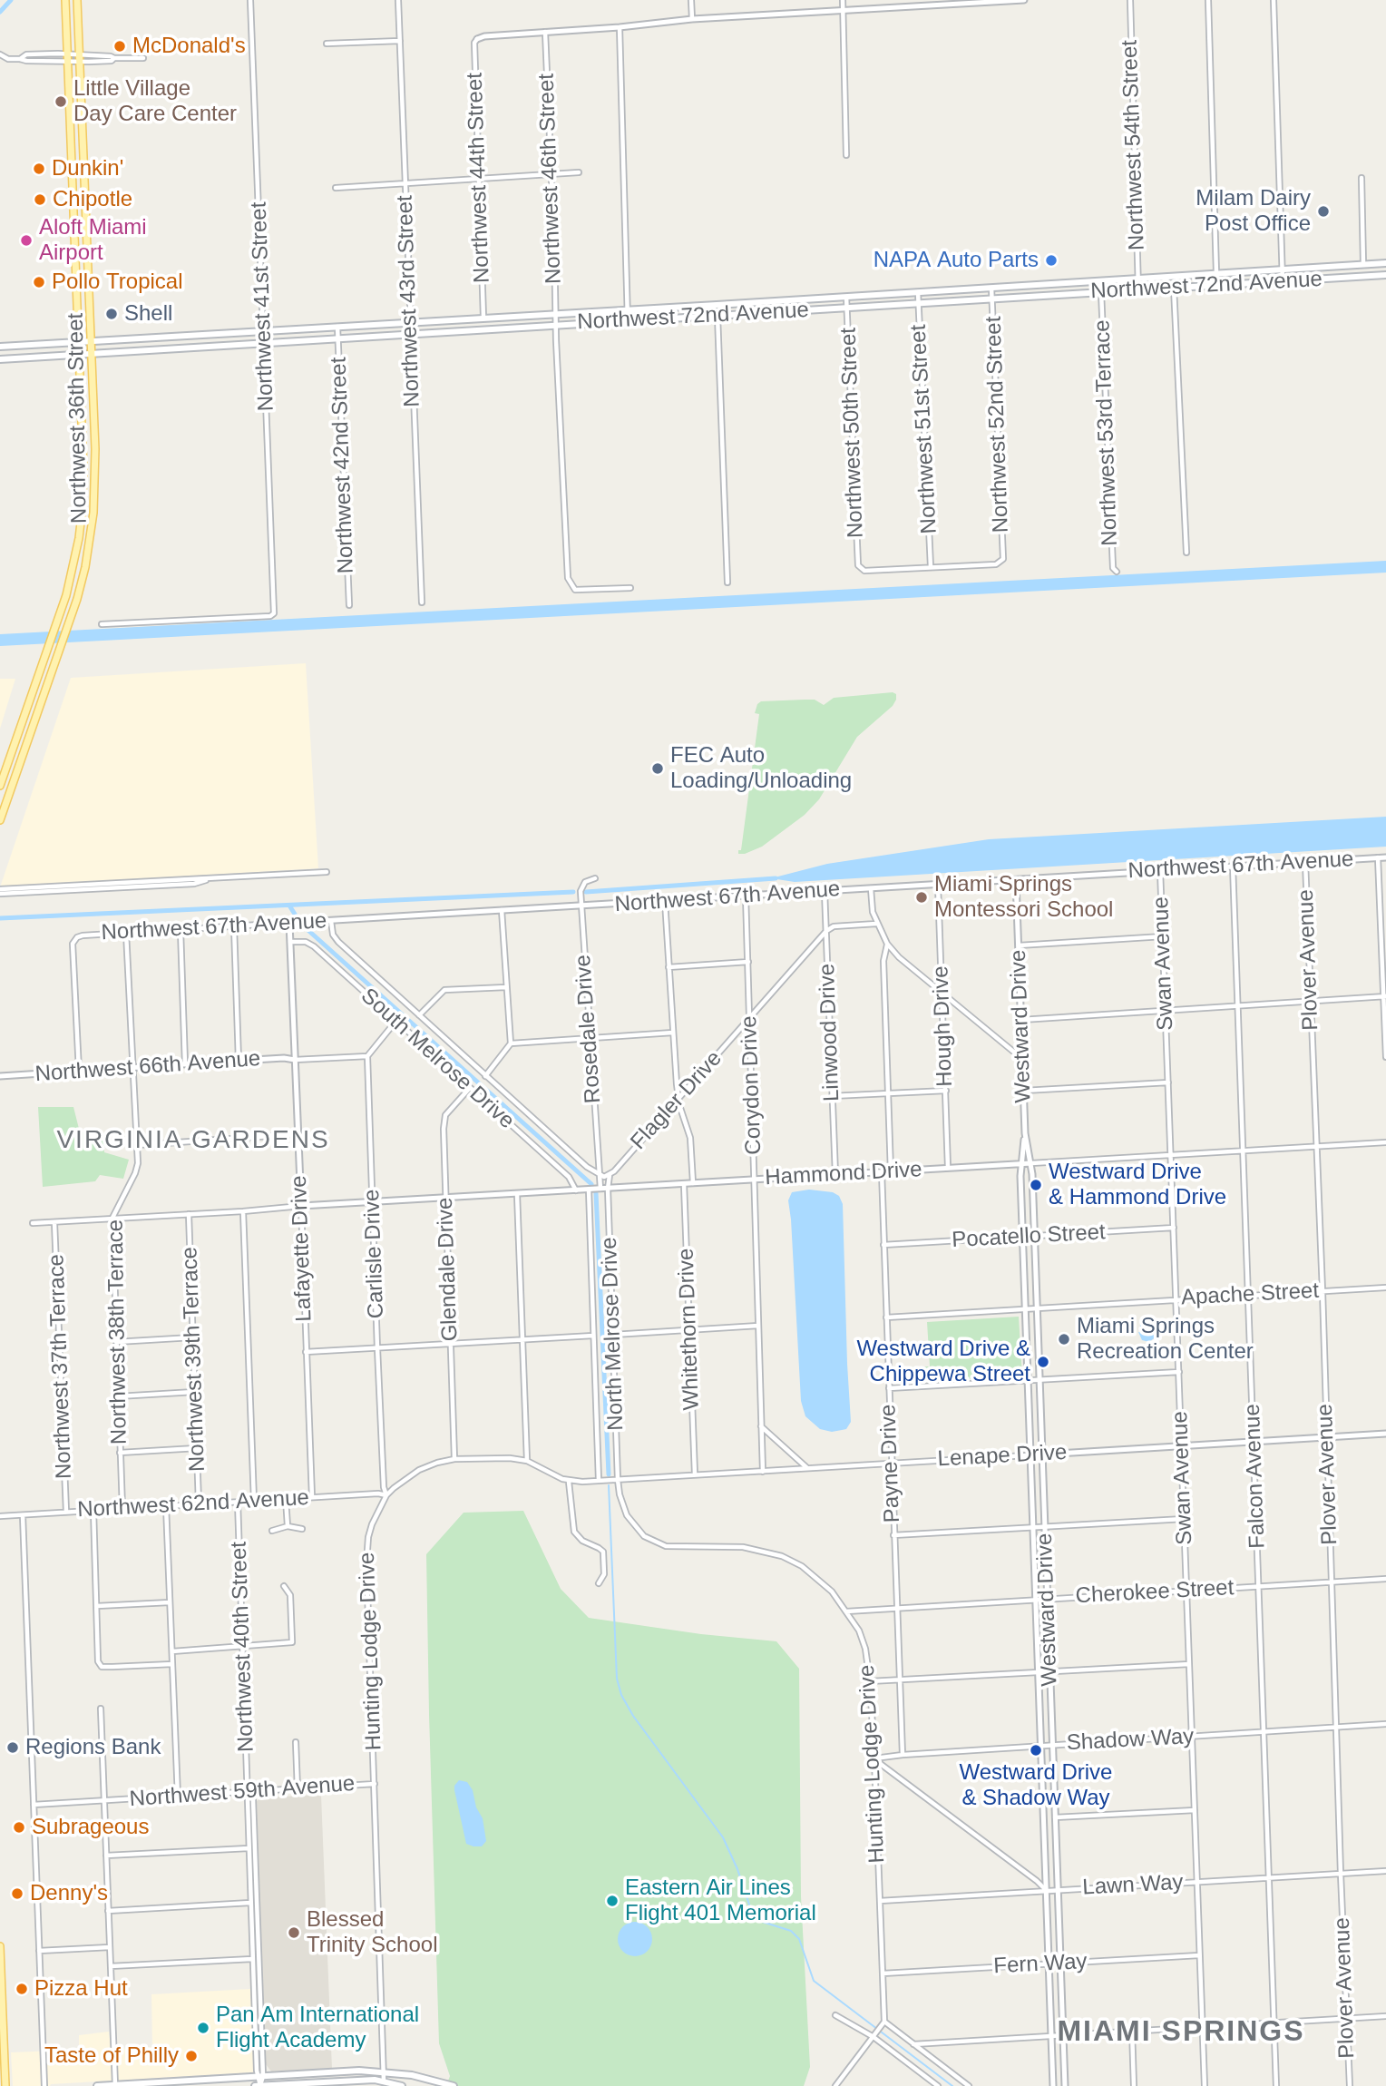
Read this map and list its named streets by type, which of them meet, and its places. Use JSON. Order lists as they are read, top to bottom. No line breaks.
{"streets":{"main road":["Northwest 72nd Avenue","Northwest 36th Street"],"street":["Northwest 54th Street","Northwest 44th Street","Northwest 46th Street","Northwest 43rd Street","Northwest 41st Street","Northwest 52nd Street","Northwest 51st Street","Northwest 50th Street","Northwest 53rd Terrace","Northwest 42nd Street","Northwest 67th Avenue","Plover Avenue","Swan Avenue","Hough Drive","Westward Drive","Rosedale Drive","Linwood Drive","South Melrose Drive","Northwest 66th Avenue","Corydon Drive","Flagler Drive","Hammond Drive","Pocatello Street","Lafayette Drive","Carlisle Drive","Glendale Drive","Apache Street","Whitethorn Drive","Northwest 38th Terrace","North Melrose Drive","Northwest 39th Terrace","Northwest 37th Terrace","Lenape Drive","Payne Drive","Falcon Avenue","Northwest 62nd Avenue","Cherokee Street","Northwest 40th Street","Hunting Lodge Drive","Shadow Way","Northwest 59th Avenue","Lawn Way","Fern Way"]},"crossings":[["Northwest 54th Street","Northwest 72nd Avenue"],["Northwest 44th Street","Northwest 72nd Avenue"],["Northwest 46th Street","Northwest 72nd Avenue"],["Northwest 72nd Avenue","Northwest 43rd Street"],["Northwest 72nd Avenue","Northwest 41st Street"],["Northwest 72nd Avenue","Northwest 36th Street"],["Northwest 72nd Avenue","Northwest 52nd Street"],["Northwest 72nd Avenue","Northwest 51st Street"],["Northwest 72nd Avenue","Northwest 50th Street"],["Northwest 72nd Avenue","Northwest 53rd Terrace"],["Northwest 72nd Avenue","Northwest 42nd Street"],["Northwest 52nd Street","Northwest 51st Street"],["Northwest 52nd Street","Northwest 50th Street"],["Northwest 51st Street","Northwest 50th Street"],["Northwest 67th Avenue","Plover Avenue"],["Northwest 67th Avenue","Swan Avenue"],["Northwest 67th Avenue","Hough Drive"],["Northwest 67th Avenue","Westward Drive"],["Northwest 67th Avenue","Rosedale Drive"],["Northwest 67th Avenue","Linwood Drive"],["Northwest 67th Avenue","Northwest 66th Avenue"],["Northwest 67th Avenue","Corydon Drive"],["Northwest 67th Avenue","Lafayette Drive"],["Northwest 67th Avenue","Northwest 38th Terrace"],["Northwest 67th Avenue","Falcon Avenue"],["Plover Avenue","Hammond Drive"],["Plover Avenue","Apache Street"],["Plover Avenue","Lenape Drive"],["Plover Avenue","Cherokee Street"],["Plover Avenue","Shadow Way"],["Plover Avenue","Lawn Way"],["Swan Avenue","Hammond Drive"],["Swan Avenue","Pocatello Street"],["Swan Avenue","Apache Street"],["Swan Avenue","Lenape Drive"],["Swan Avenue","Cherokee Street"],["Swan Avenue","Shadow Way"],["Swan Avenue","Lawn Way"],["Swan Avenue","Fern Way"],["Hough Drive","Hammond Drive"],["Westward Drive","Hammond Drive"],["Westward Drive","Pocatello Street"],["Westward Drive","Apache Street"],["Westward Drive","Lenape Drive"],["Westward Drive","Cherokee Street"],["Westward Drive","Shadow Way"],["Westward Drive","Lawn Way"],["Westward Drive","Fern Way"],["Rosedale Drive","Hammond Drive"],["Linwood Drive","Flagler Drive"],["Linwood Drive","Hammond Drive"],["South Melrose Drive","Hammond Drive"],["South Melrose Drive","Lafayette Drive"],["South Melrose Drive","Glendale Drive"],["Northwest 66th Avenue","Lafayette Drive"],["Northwest 66th Avenue","Northwest 38th Terrace"],["Corydon Drive","Flagler Drive"],["Corydon Drive","Hammond Drive"],["Corydon Drive","Lenape Drive"],["Flagler Drive","North Melrose Drive"],["Hammond Drive","Lafayette Drive"],["Hammond Drive","Carlisle Drive"],["Hammond Drive","Glendale Drive"],["Hammond Drive","Whitethorn Drive"],["Hammond Drive","North Melrose Drive"],["Hammond Drive","Payne Drive"],["Hammond Drive","Falcon Avenue"],["Pocatello Street","Payne Drive"],["Lafayette Drive","Northwest 62nd Avenue"],["Carlisle Drive","Northwest 62nd Avenue"],["Carlisle Drive","Hunting Lodge Drive"],["Glendale Drive","Hunting Lodge Drive"],["Apache Street","Payne Drive"],["Apache Street","Falcon Avenue"],["Whitethorn Drive","Lenape Drive"],["Northwest 38th Terrace","Northwest 62nd Avenue"],["North Melrose Drive","Lenape Drive"],["North Melrose Drive","Hunting Lodge Drive"],["Northwest 39th Terrace","Northwest 62nd Avenue"],["Northwest 37th Terrace","Northwest 62nd Avenue"],["Lenape Drive","Payne Drive"],["Lenape Drive","Falcon Avenue"],["Lenape Drive","Hunting Lodge Drive"],["Payne Drive","Cherokee Street"],["Payne Drive","Shadow Way"],["Falcon Avenue","Cherokee Street"],["Falcon Avenue","Shadow Way"],["Falcon Avenue","Lawn Way"],["Northwest 62nd Avenue","Northwest 40th Street"],["Northwest 62nd Avenue","Hunting Lodge Drive"],["Cherokee Street","Hunting Lodge Drive"],["Northwest 40th Street","Northwest 59th Avenue"],["Hunting Lodge Drive","Shadow Way"],["Hunting Lodge Drive","Northwest 59th Avenue"],["Hunting Lodge Drive","Lawn Way"],["Hunting Lodge Drive","Fern Way"]],"districts":["VIRGINIA GARDENS","MIAMI SPRINGS"],"places":["McDonald's","Little Village Day Care Center","Dunkin'","Chipotle","Milam Dairy Post Office","Aloft Miami Airport","NAPA Auto Parts","Pollo Tropical","Shell","FEC Auto Loading/Unloading","Miami Springs Montessori School","Westward Drive & Hammond Drive","Miami Springs Recreation Center","Westward Drive & Chippewa Street","Regions Bank","Westward Drive & Shadow Way","Subrageous","Denny's","Eastern Air Lines Flight 401 Memorial","Blessed Trinity School","Pizza Hut","Pan Am International Flight Academy","Taste of Philly"]}
